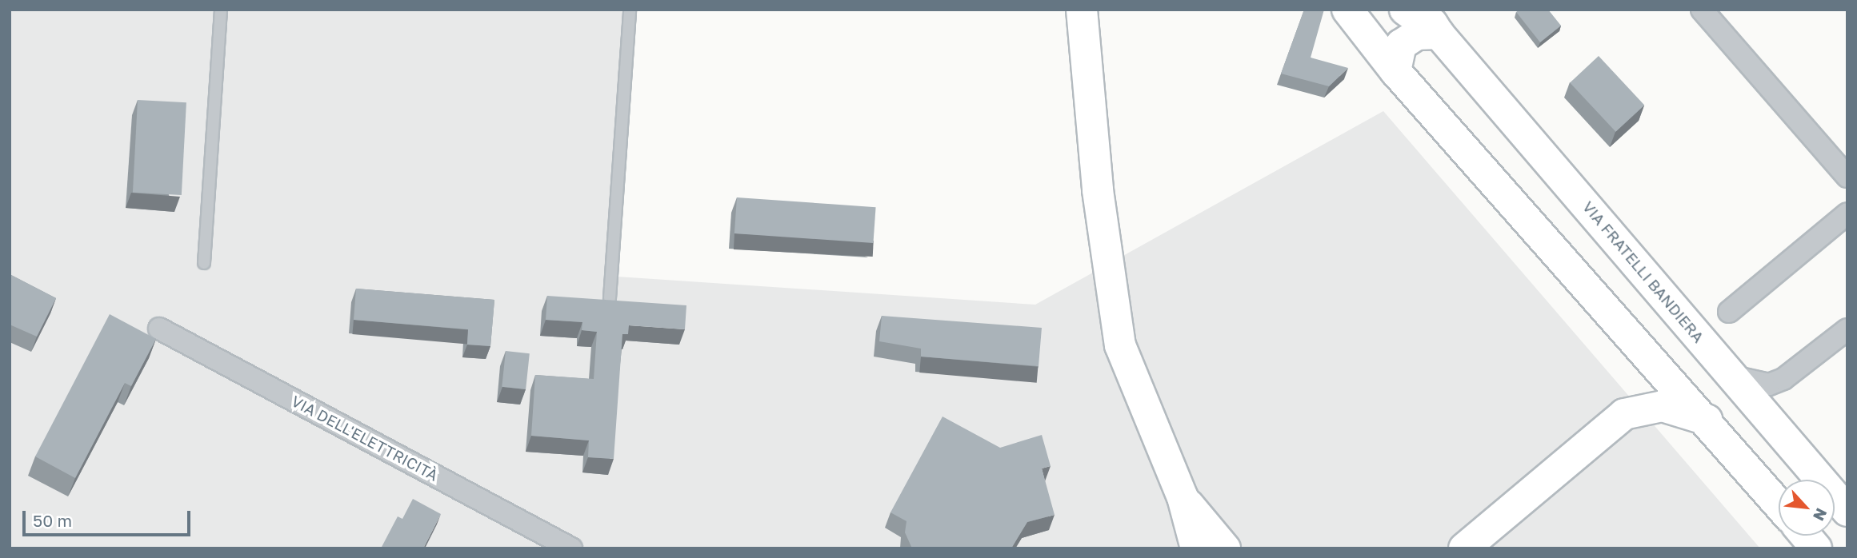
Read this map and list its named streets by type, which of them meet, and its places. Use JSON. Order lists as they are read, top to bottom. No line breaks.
{"streets":{"main road":["VIA FRATELLI BANDIERA"],"street":["VIA DELL'ELETTRICITÀ"]},"scale_bar":"50 m","north":"bottom right"}
